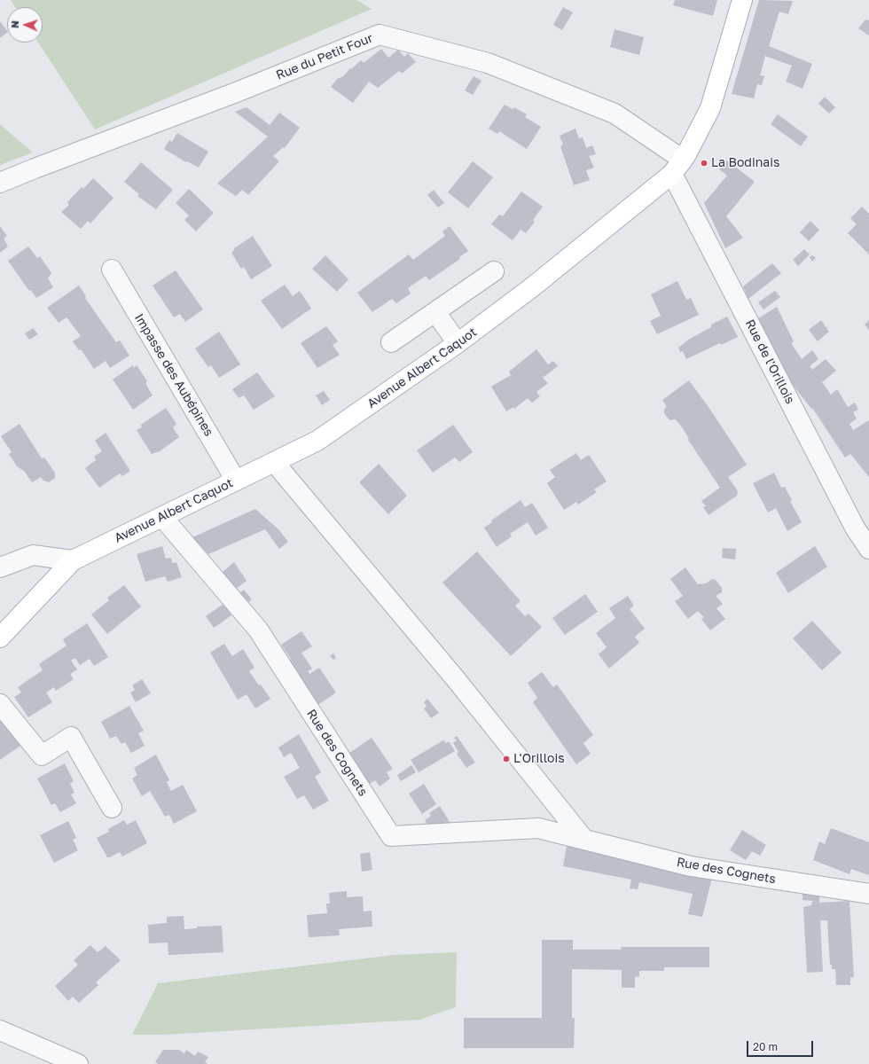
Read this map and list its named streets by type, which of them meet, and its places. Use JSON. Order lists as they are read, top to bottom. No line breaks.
{"streets":{"main road":["Avenue Albert Caquot"],"street":["Rue du Petit Four","Rue de l'Orillois","Impasse des Aubépines","Rue des Cognets"]},"crossings":[["Rue du Petit Four","Rue de l'Orillois"],["Rue du Petit Four","Avenue Albert Caquot"],["Rue de l'Orillois","Avenue Albert Caquot"],["Avenue Albert Caquot","Impasse des Aubépines"],["Avenue Albert Caquot","Rue des Cognets"]],"places":["La Bodinais","L'Orillois"],"scale_bar":"20 m","north":"left"}
